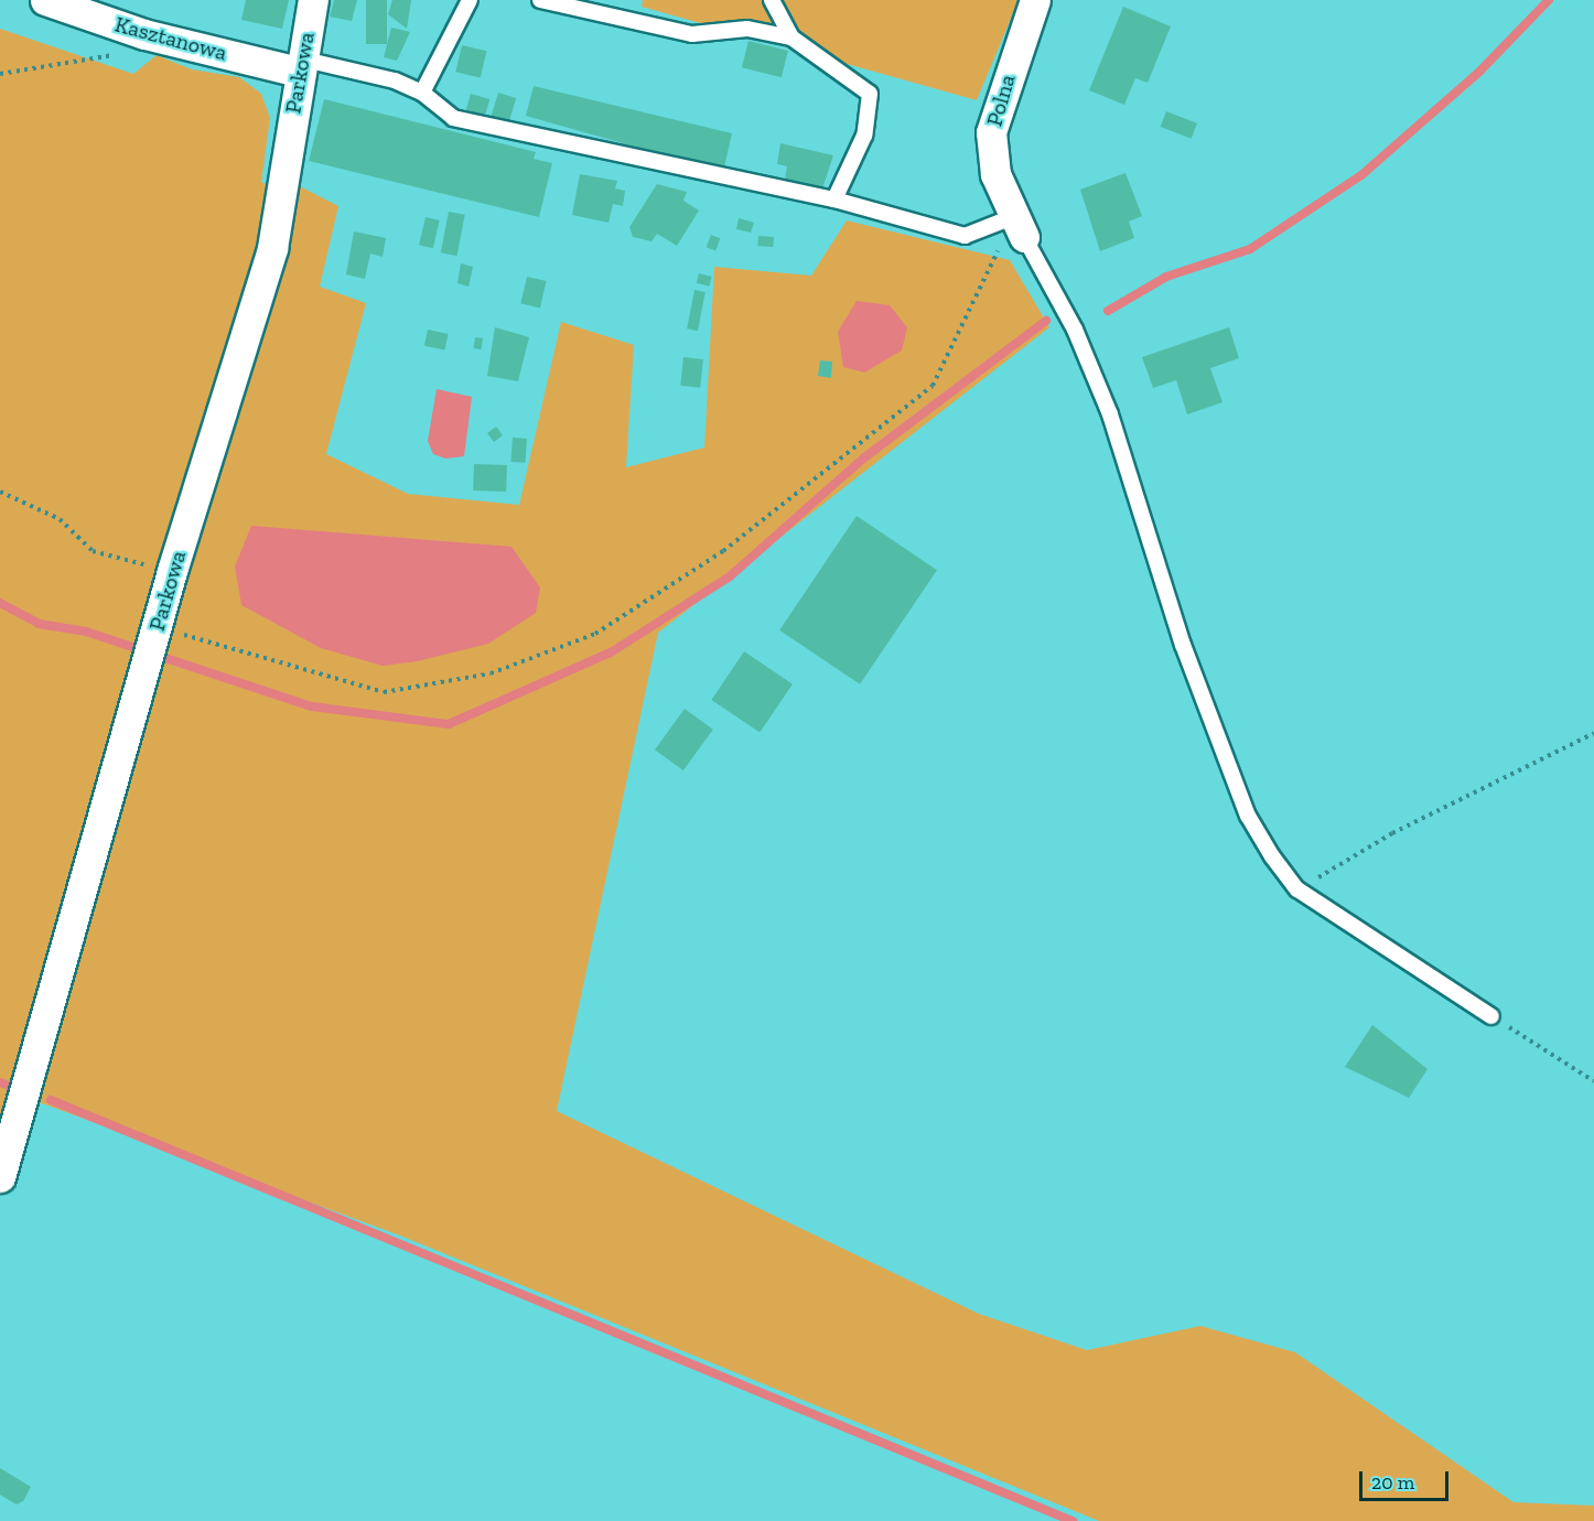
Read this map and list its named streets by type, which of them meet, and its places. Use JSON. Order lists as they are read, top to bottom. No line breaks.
{"streets":{"street":["Kasztanowa","Parkowa","Polna"]},"crossings":[["Kasztanowa","Parkowa"]],"scale_bar":"20 m"}
